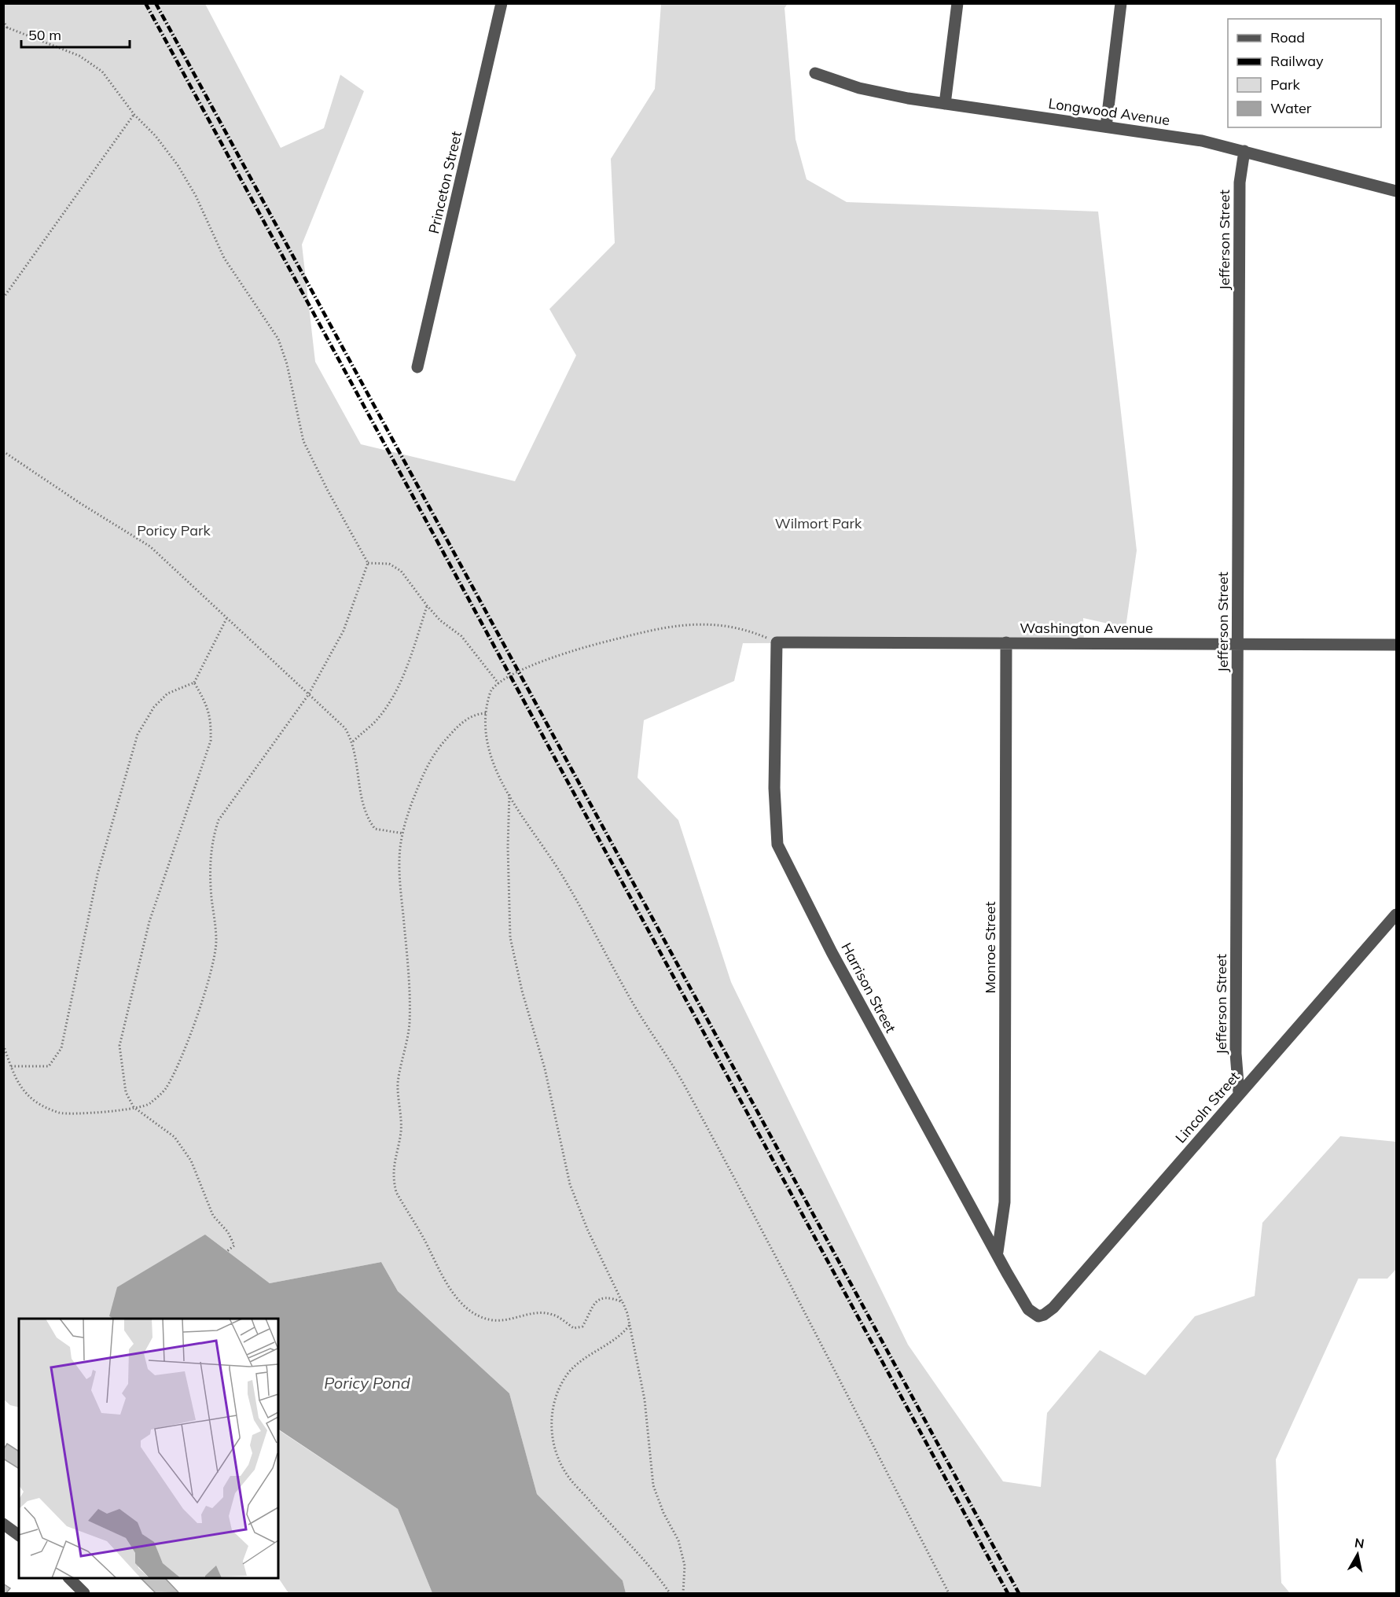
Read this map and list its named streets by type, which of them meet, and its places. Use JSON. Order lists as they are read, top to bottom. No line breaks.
{"streets":{"street":["Longwood Avenue","Princeton Street","Jefferson Street","Washington Avenue","Monroe Street","Harrison Street","Lincoln Street"]},"crossings":[["Longwood Avenue","Jefferson Street"],["Jefferson Street","Washington Avenue"],["Jefferson Street","Lincoln Street"],["Washington Avenue","Monroe Street"],["Washington Avenue","Harrison Street"],["Monroe Street","Harrison Street"],["Harrison Street","Lincoln Street"]],"water":["Poricy Pond"],"parks":["Wilmort Park","Poricy Park"],"legend":["Road","Railway","Park","Water"],"scale_bar":"50 m","north":"top"}
